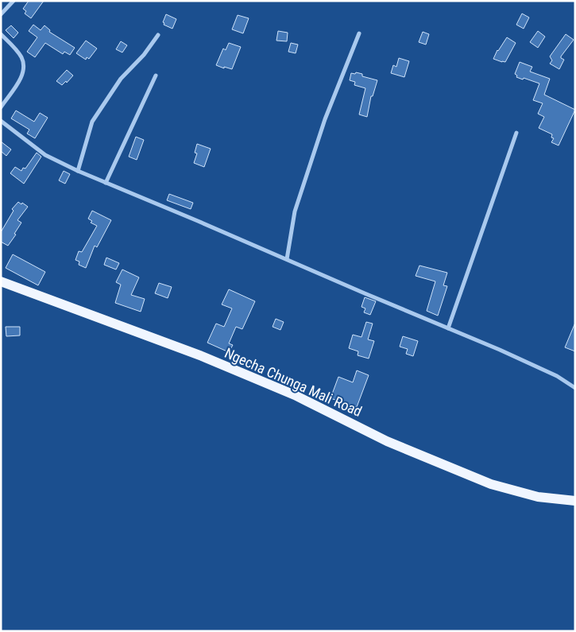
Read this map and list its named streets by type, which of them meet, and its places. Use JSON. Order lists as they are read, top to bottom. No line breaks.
{"streets":{"main road":["Ngecha Chunga Mali Road"]}}
